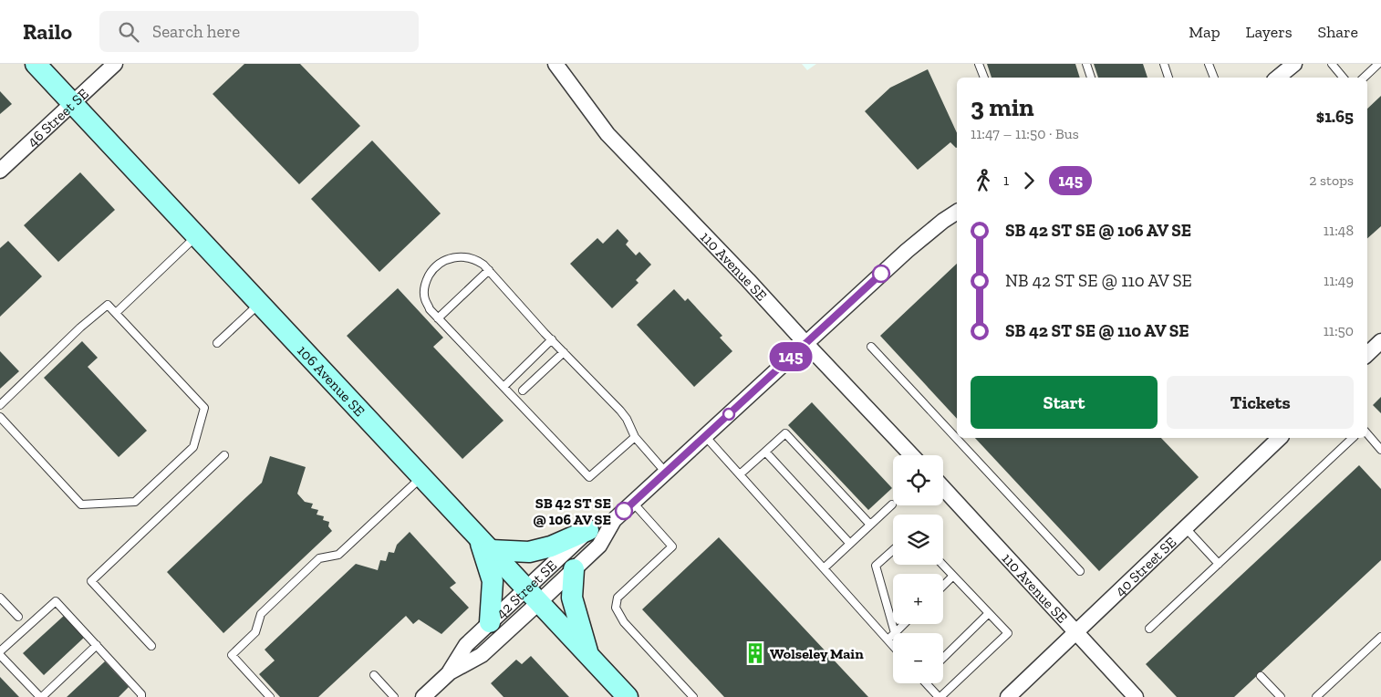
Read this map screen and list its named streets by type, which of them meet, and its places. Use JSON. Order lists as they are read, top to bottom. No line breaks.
{"streets":{"street":["46 Street SE","110 Avenue SE","106 Avenue SE","40 Street SE","42 Street SE"]},"crossings":[["46 Street SE","106 Avenue SE"],["110 Avenue SE","40 Street SE"],["110 Avenue SE","42 Street SE"],["106 Avenue SE","42 Street SE"]],"places":{"other":["SB 42 ST SE @ 106 AV SE"],"building":["Wolseley Main"]},"lines":["bus line 145"],"page":{"header":"Railo","search":"Search here","nav":["Map","Layers","Share"],"on_map":"145","heading":["3 min","11:47 – 11:50 · Bus","$1.65"],"legs":["1","145","2 stops"],"list":[{"name":"SB 42 ST SE @ 106 AV SE","value":"11:48"},{"name":"NB 42 ST SE @ 110 AV SE","value":"11:49"},{"name":"SB 42 ST SE @ 110 AV SE","value":"11:50"}],"buttons":["Start","Tickets"],"map_buttons":["+","−"]}}
